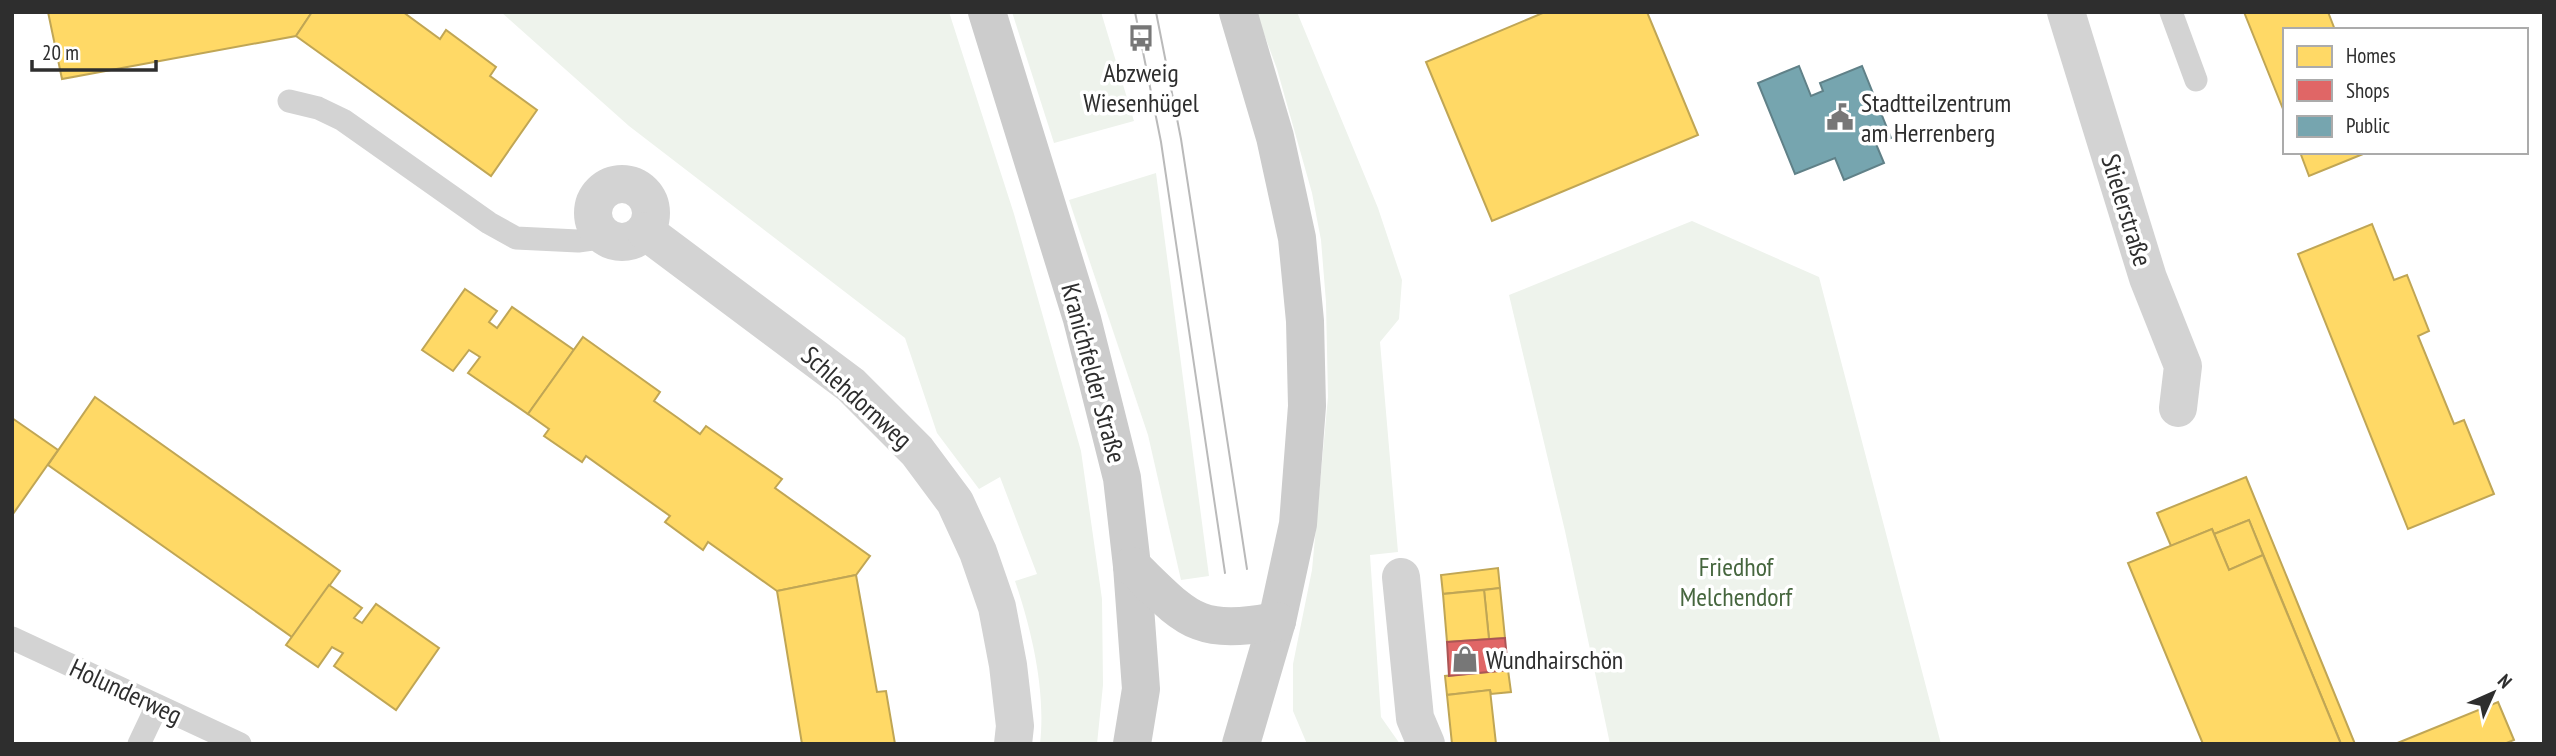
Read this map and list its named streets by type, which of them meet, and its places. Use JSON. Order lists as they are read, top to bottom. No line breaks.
{"streets":{"main road":["Kranichfelder Straße"],"street":["Stielerstraße","Schlehdornweg"],"lane":["Holunderweg"]},"parks":["Friedhof Melchendorf"],"places":{"bus stop":["Abzweig Wiesenhügel"],"public building":["Stadtteilzentrum am Herrenberg"],"shop":["Wundhairschön"]},"legend":["Homes","Shops","Public"],"scale_bar":"20 m","north":"top right"}
